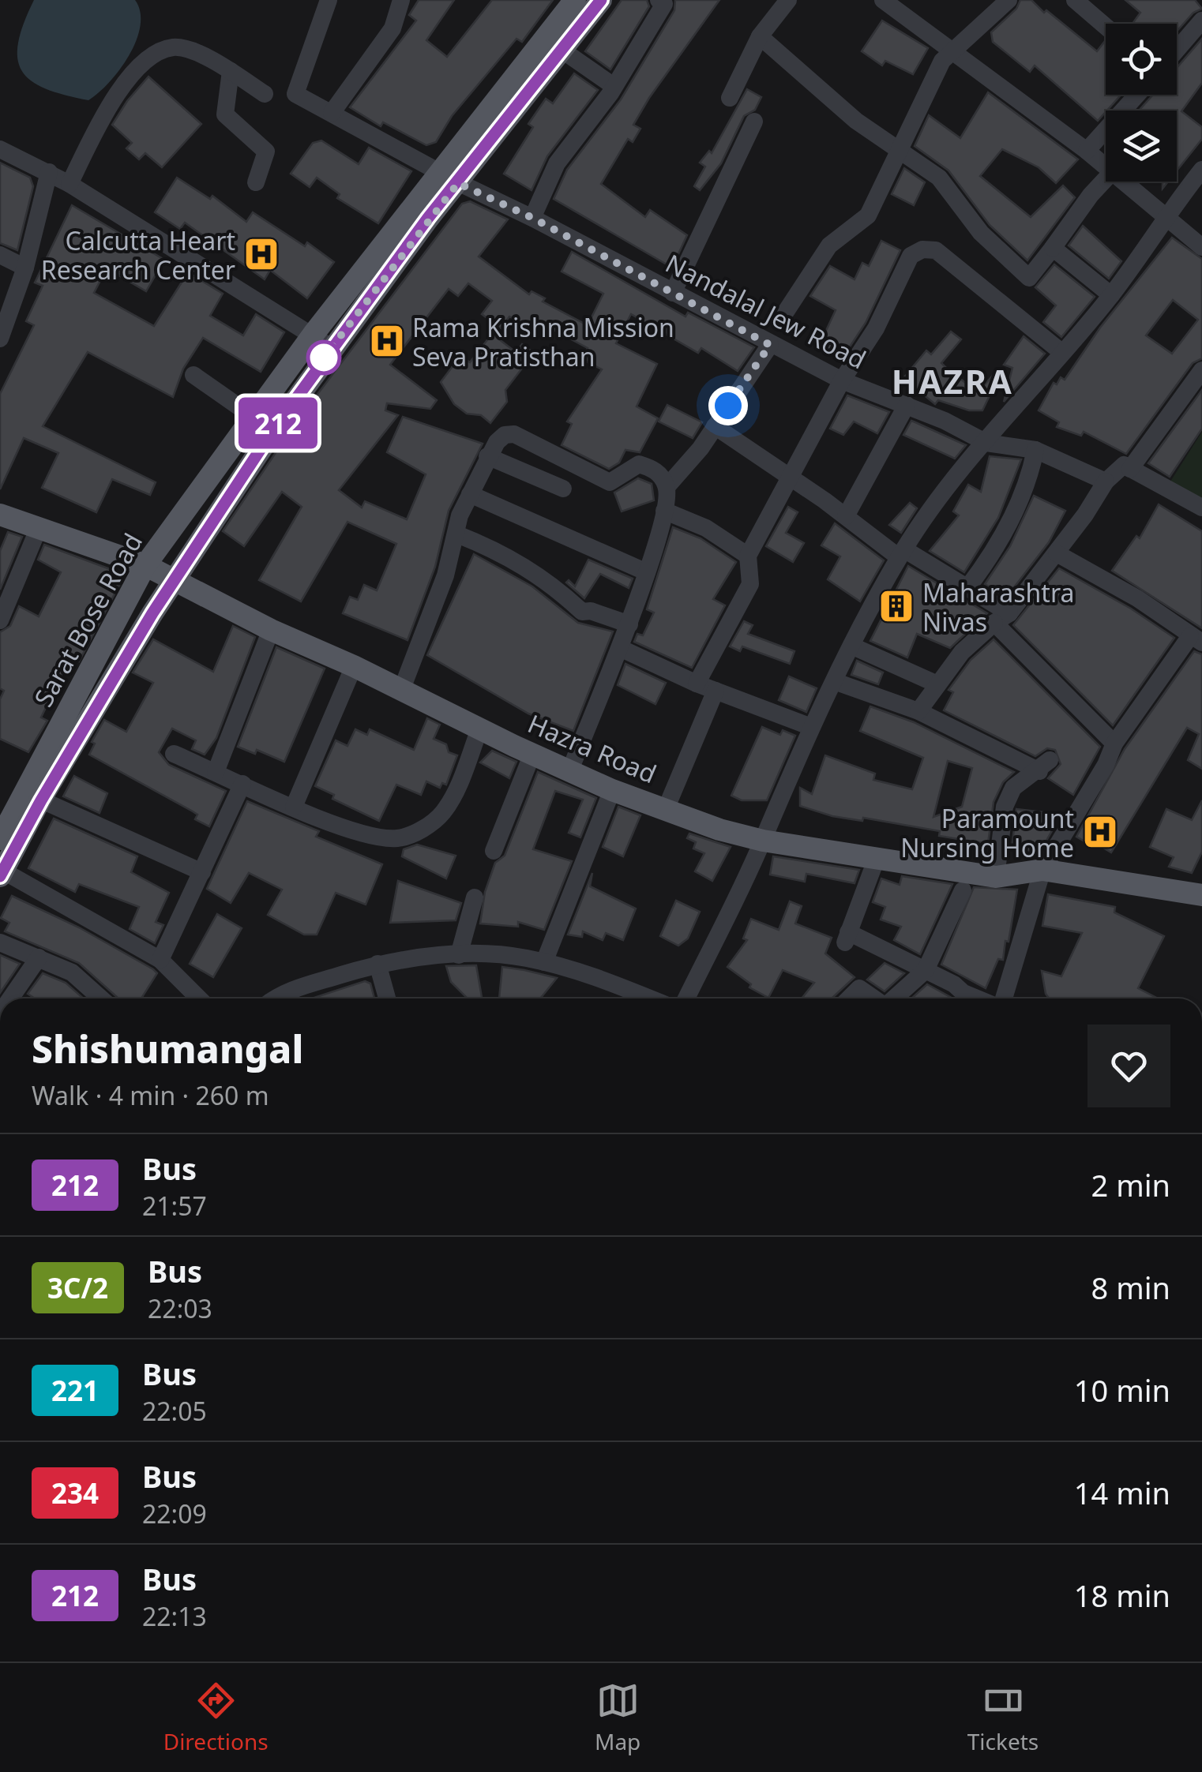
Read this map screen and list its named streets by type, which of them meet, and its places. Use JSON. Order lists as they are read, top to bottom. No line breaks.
{"streets":{"main road":["Sarat Bose Road","Hazra Road"],"street":["Nandalal Jew Road"]},"crossings":[["Sarat Bose Road","Hazra Road"]],"districts":["HAZRA"],"places":{"hospital":["Calcutta Heart Research Center","Rama Krishna Mission Seva Pratisthan","Paramount Nursing Home"],"building":["Maharashtra Nivas"]},"lines":["bus line 212"],"page":{"on_map":"212","heading":["Shishumangal","Walk · 4 min · 260 m"],"list":[{"mark":"212","name":"Bus","note":"21:57","value":"2 min"},{"mark":"3C/2","name":"Bus","note":"22:03","value":"8 min"},{"mark":"221","name":"Bus","note":"22:05","value":"10 min"},{"mark":"234","name":"Bus","note":"22:09","value":"14 min"},{"mark":"212","name":"Bus","note":"22:13","value":"18 min"}],"tabs":["Directions","Map","Tickets"]}}
